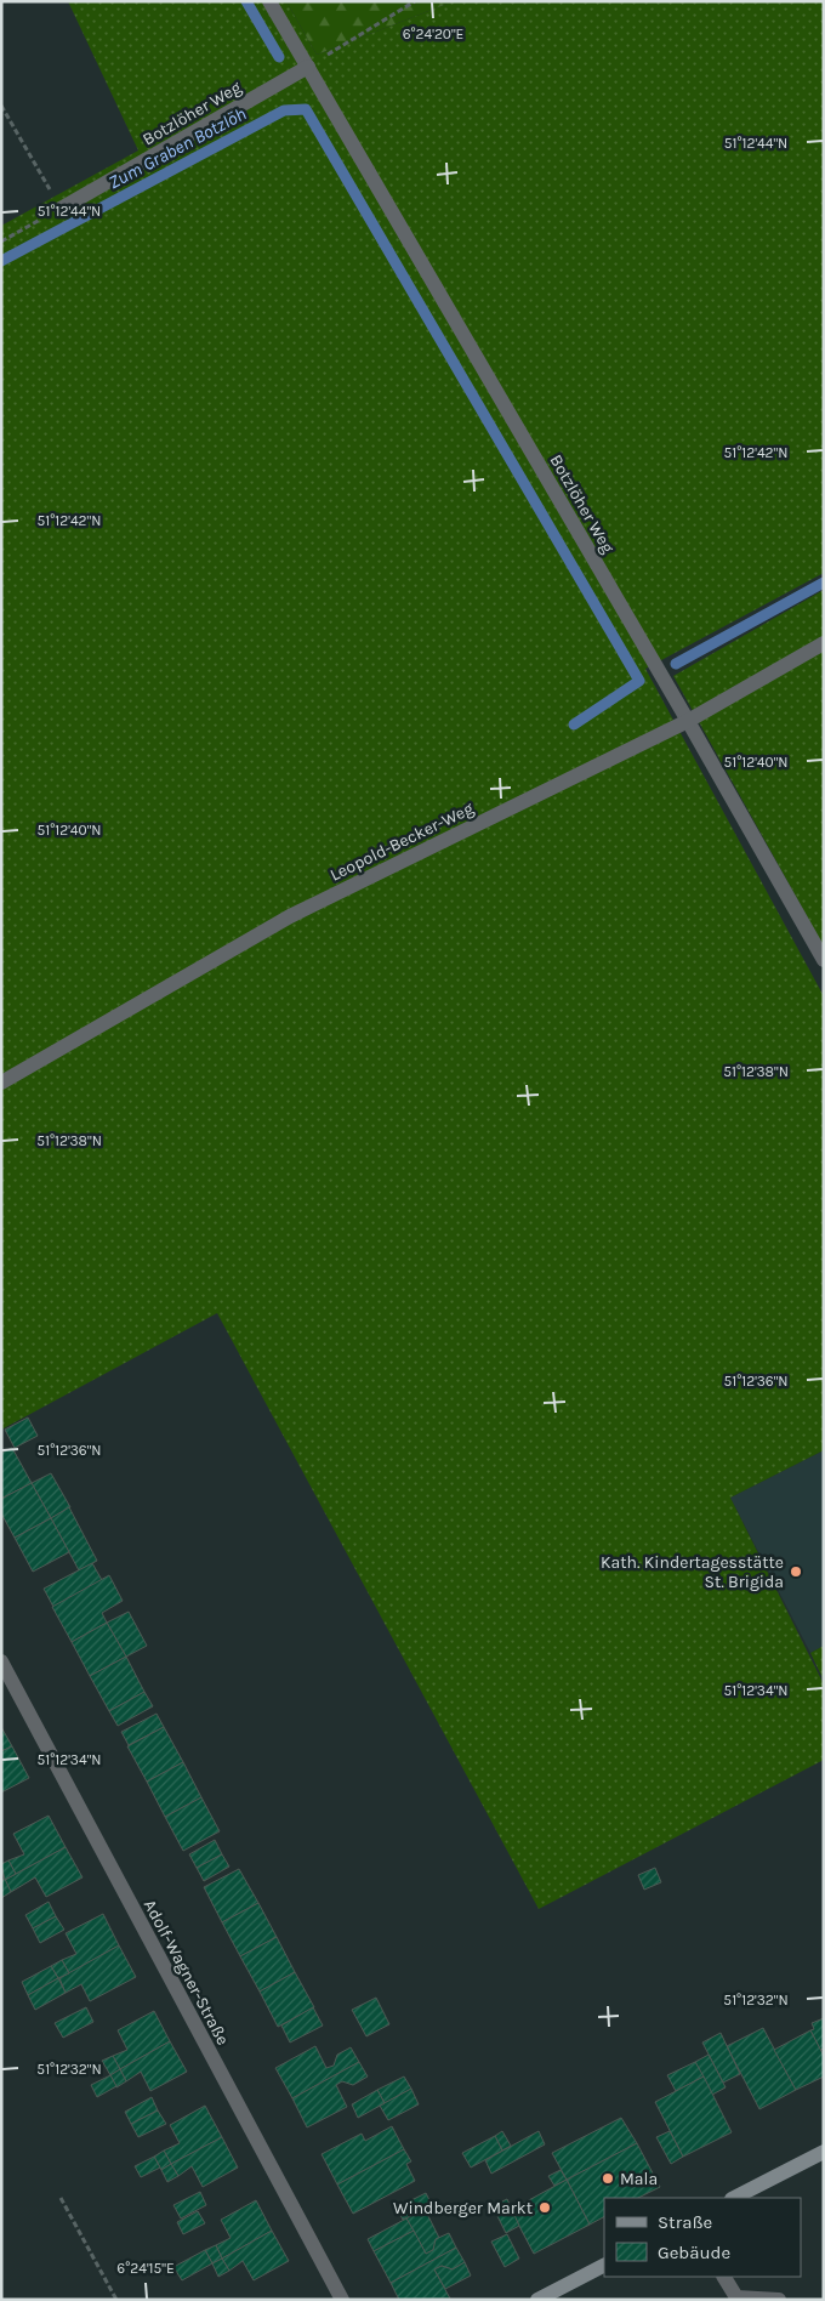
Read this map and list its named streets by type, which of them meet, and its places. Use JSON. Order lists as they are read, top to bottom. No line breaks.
{"streets":{"street":["Botzlöher Weg","Leopold-Becker-Weg","Adolf-Wagner-Straße"]},"crossings":[["Botzlöher Weg","Leopold-Becker-Weg"]],"water":["Zum Graben Botzlöh"],"places":["Kath. Kindertagesstätte St. Brigida","Mala","Windberger Markt"],"legend":["Straße","Gebäude"],"coordinates":["6°24'20\"E","51°12'44\"N","51°12'42\"N","51°12'40\"N","51°12'38\"N","51°12'36\"N","51°12'34\"N","51°12'32\"N","6°24'15\"E"]}
